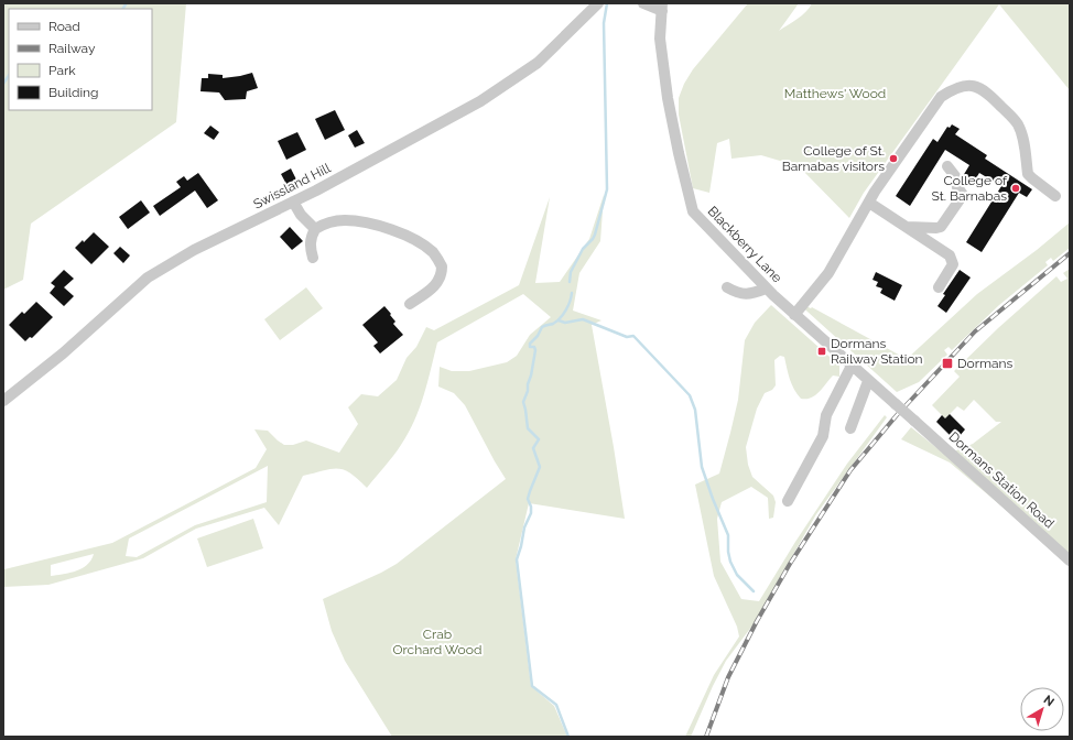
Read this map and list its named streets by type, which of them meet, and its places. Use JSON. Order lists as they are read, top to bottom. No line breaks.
{"streets":{"street":["Swissland Hill","Blackberry Lane","Dormans Station Road"]},"crossings":[["Blackberry Lane","Dormans Station Road"]],"parks":["Matthews' Wood","Crab Orchard Wood"],"places":{"other":["College of St. Barnabas visitors","College of St. Barnabas"],"transit":["Dormans Railway Station","Dormans"]},"legend":["Road","Railway","Park","Building"],"north":"top right"}
